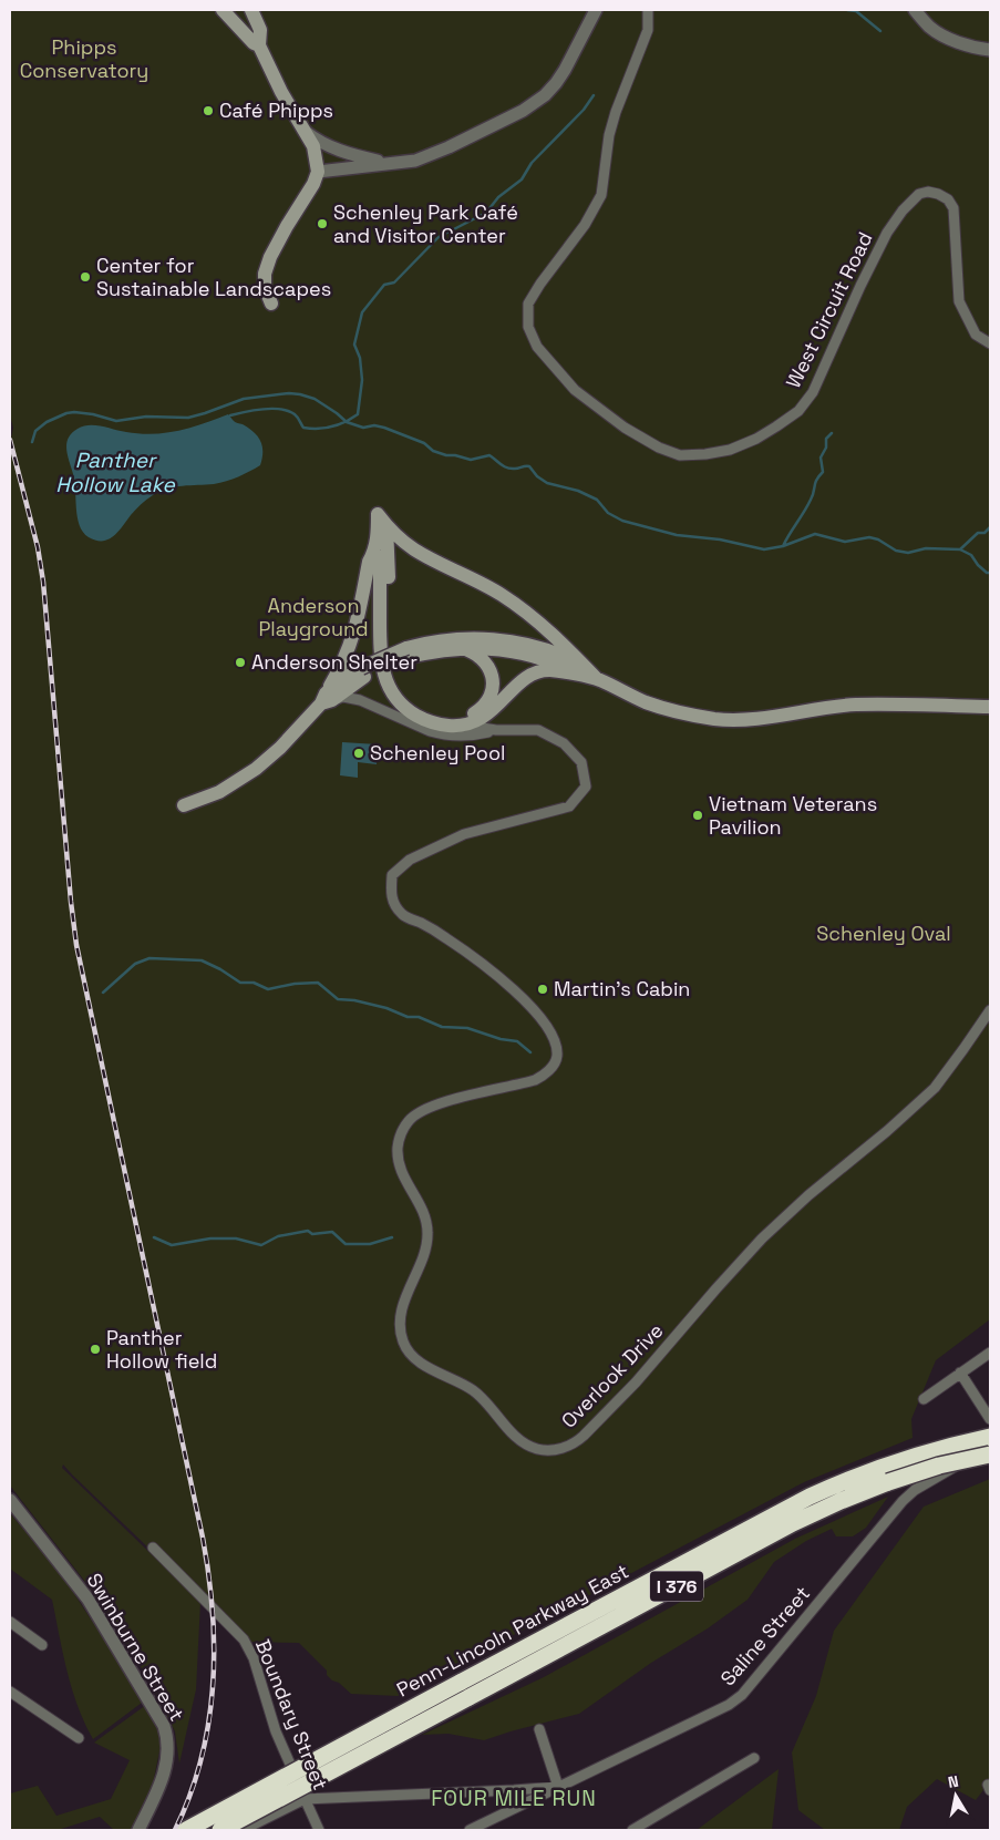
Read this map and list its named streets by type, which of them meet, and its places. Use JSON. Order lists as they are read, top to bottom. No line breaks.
{"streets":{"highway":["I 376","Penn-Lincoln Parkway East"],"street":["West Circuit Road","Overlook Drive","Saline Street","Swinburne Street","Boundary Street"]},"districts":["FOUR MILE RUN"],"water":["Panther Hollow Lake"],"parks":["Phipps Conservatory","Anderson Playground","Schenley Oval"],"places":["Café Phipps","Schenley Park Café and Visitor Center","Center for Sustainable Landscapes","Anderson Shelter","Schenley Pool","Vietnam Veterans Pavilion","Martin's Cabin","Panther Hollow field"],"north":"top"}
